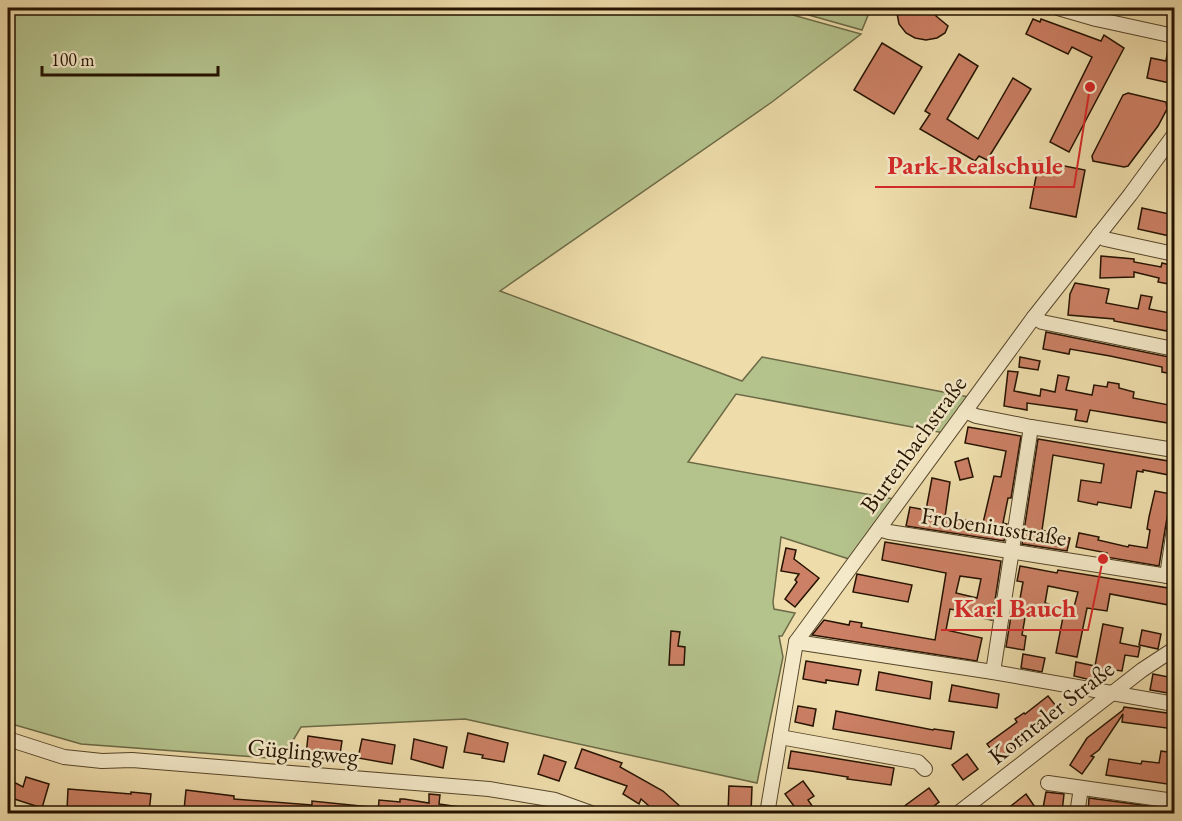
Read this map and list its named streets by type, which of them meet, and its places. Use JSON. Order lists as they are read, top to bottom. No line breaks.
{"streets":{"street":["Burtenbachstraße","Frobeniusstraße","Korntaler Straße","Güglingweg"]},"crossings":[["Burtenbachstraße","Frobeniusstraße"]],"places":["Park-Realschule","Karl Bauch"],"scale_bar":"100 m"}
